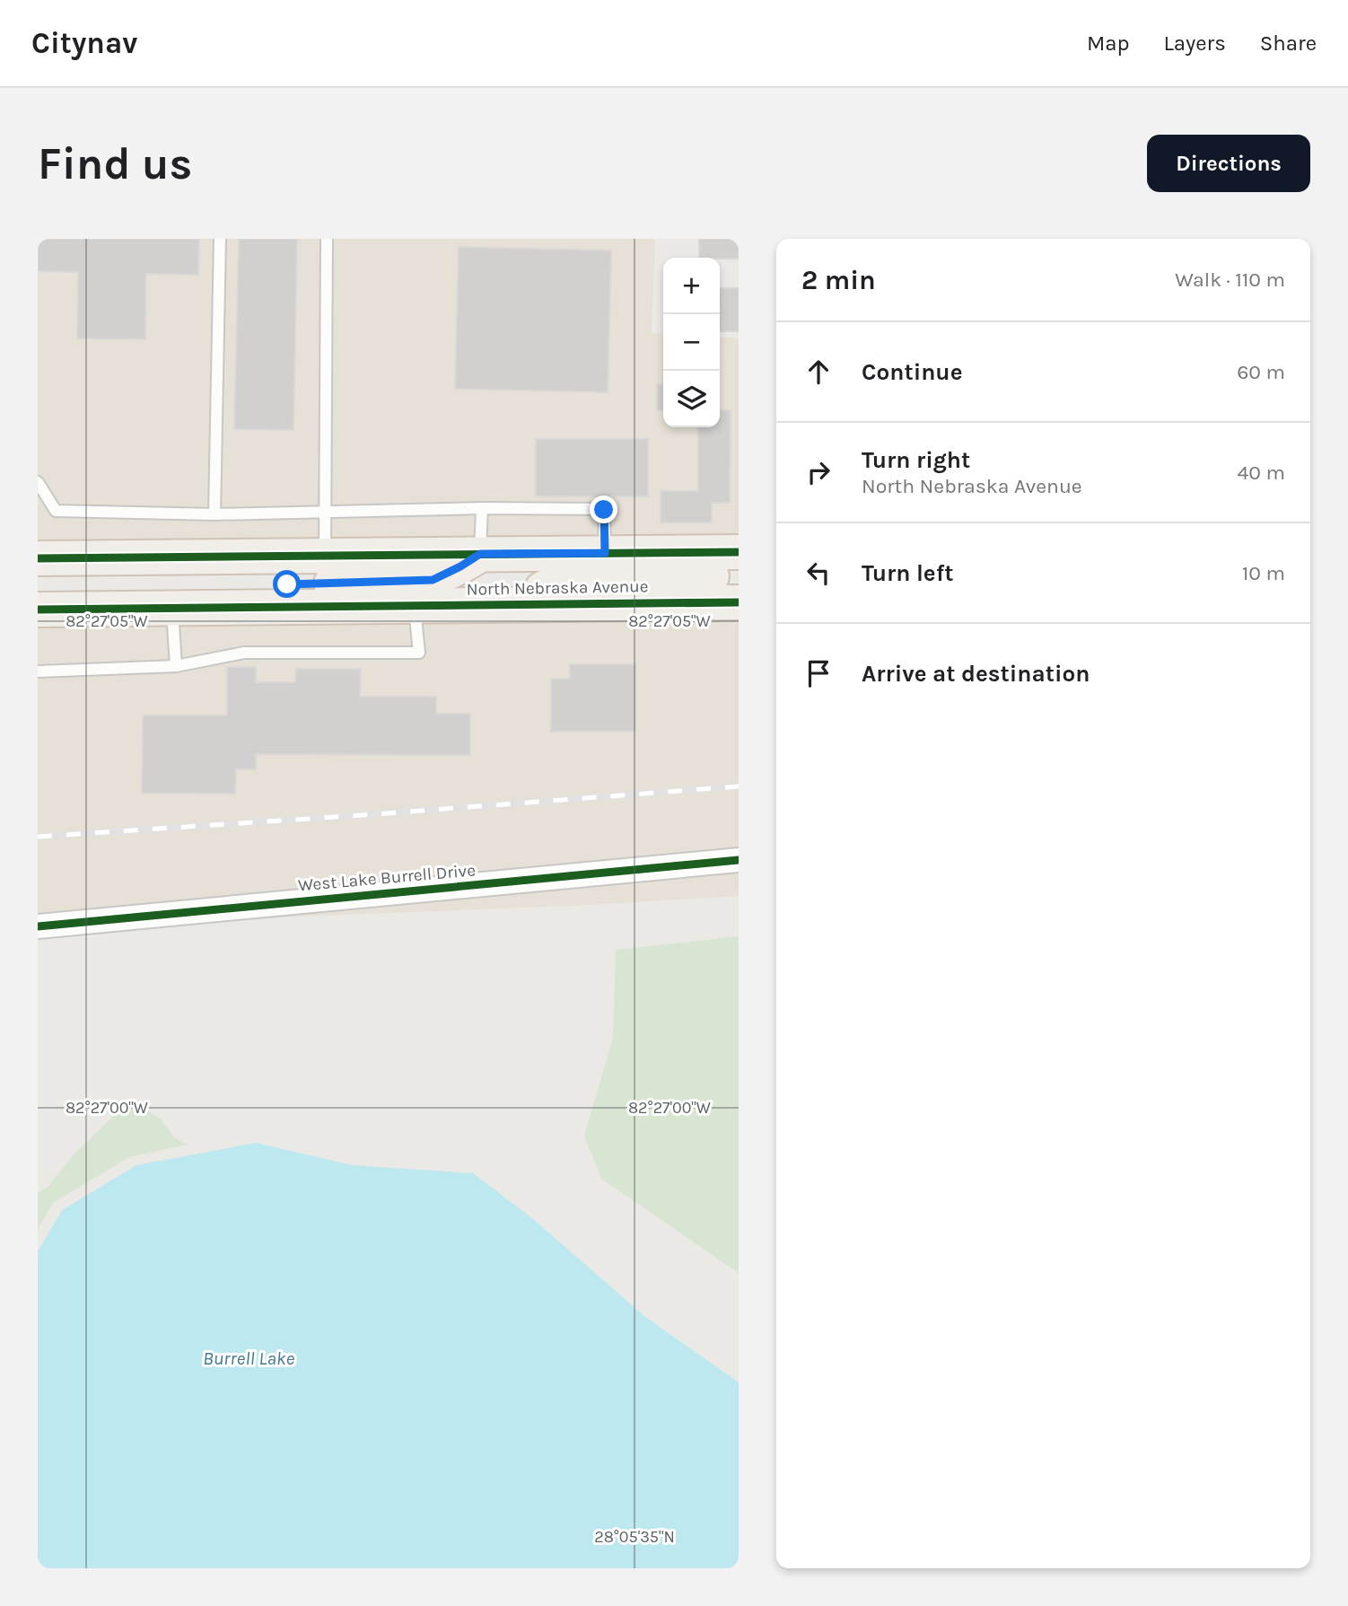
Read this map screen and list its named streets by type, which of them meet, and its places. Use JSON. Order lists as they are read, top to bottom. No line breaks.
{"streets":{"main road":["North Nebraska Avenue"],"street":["West Lake Burrell Drive"]},"water":["Burrell Lake"],"page":{"header":"Citynav","nav":["Map","Layers","Share"],"buttons":"Directions","title":"Find us","heading":["2 min","Walk · 110 m"],"map_buttons":["+","−"],"list":[["Continue","60 m"],["Turn right","North Nebraska Avenue","40 m"],["Turn left","10 m"],"Arrive at destination"]},"coordinates":["82°27'05\"W","82°27'00\"W","28°05'35\"N"]}
